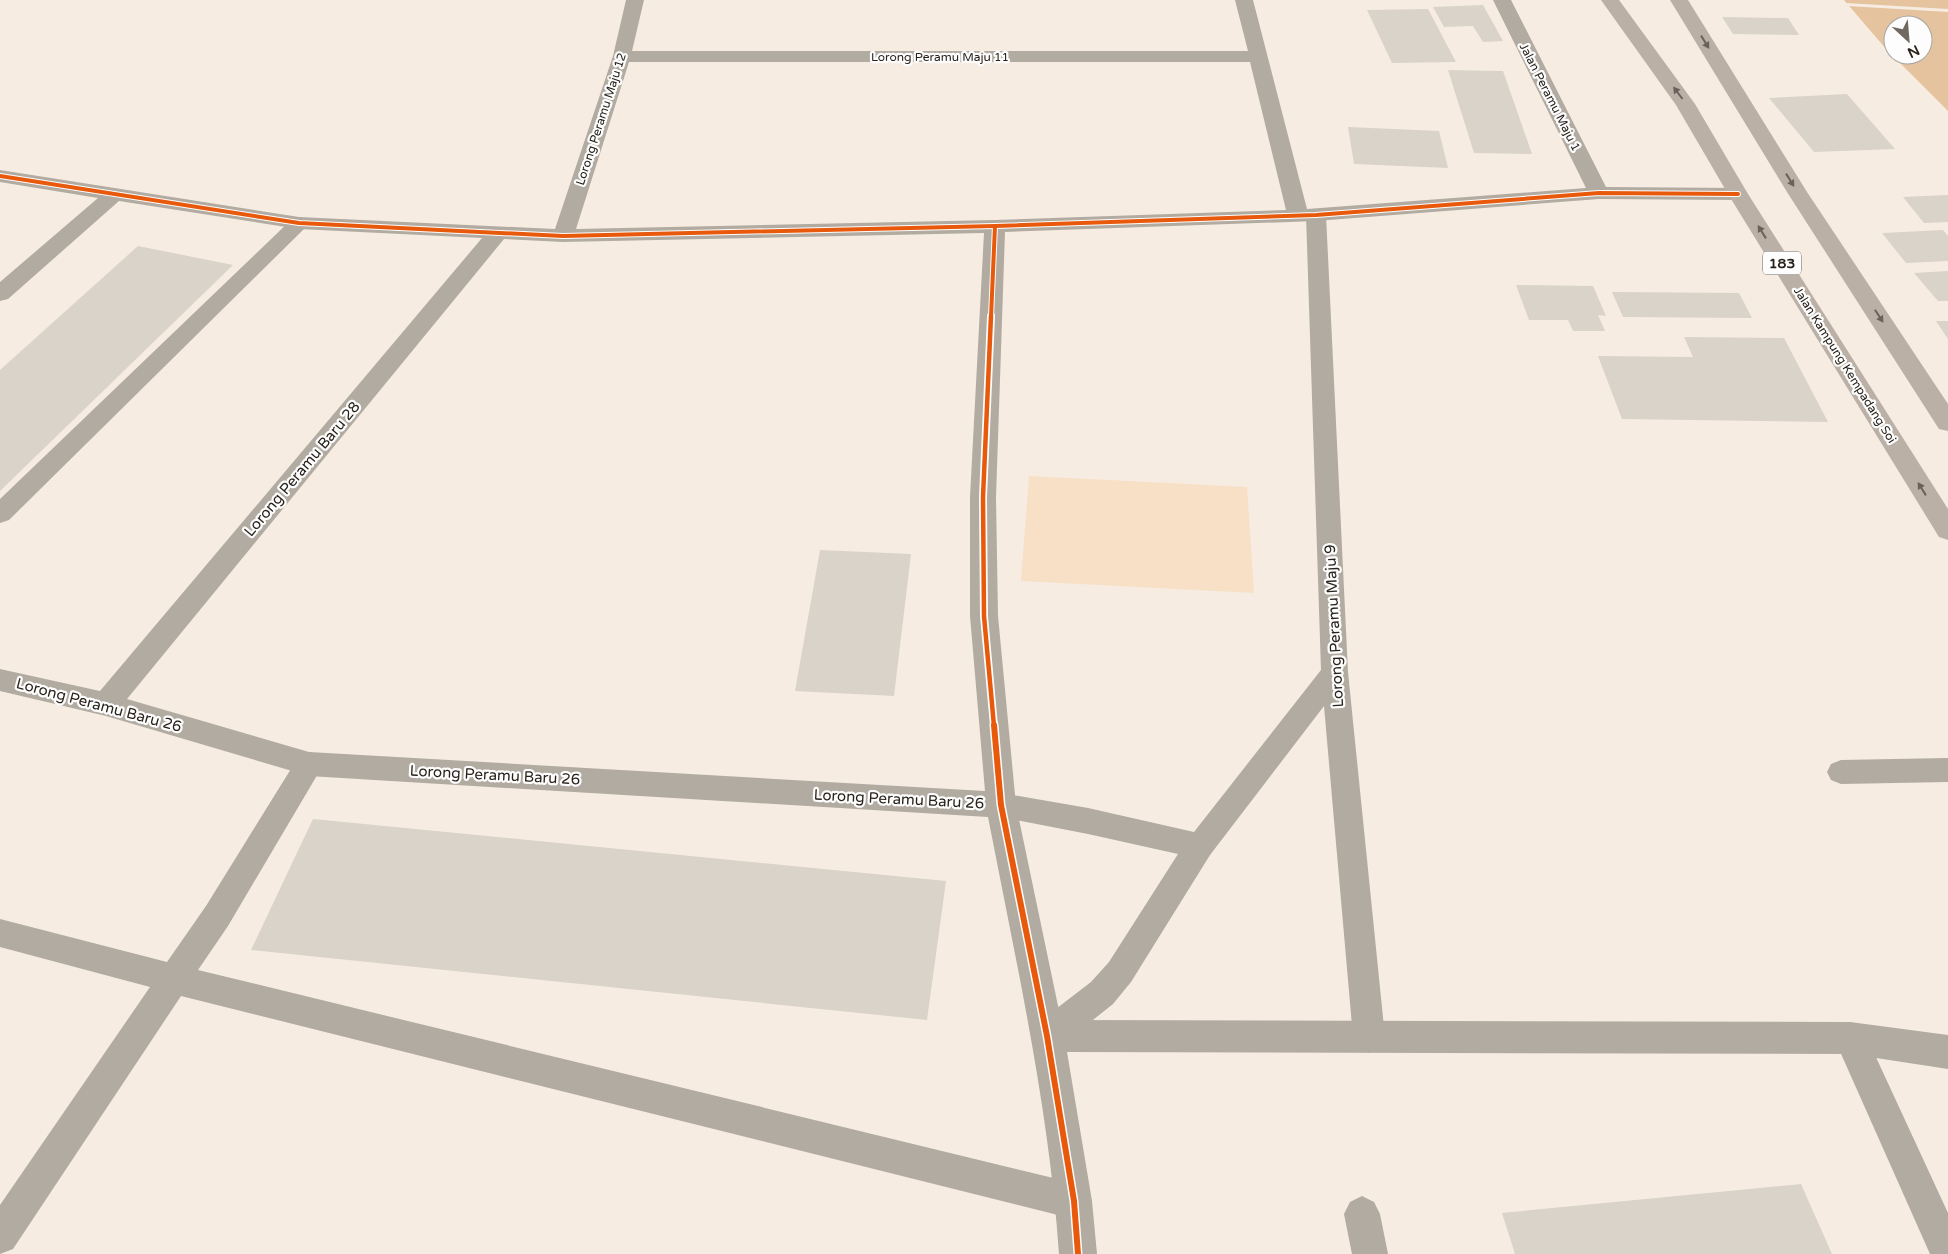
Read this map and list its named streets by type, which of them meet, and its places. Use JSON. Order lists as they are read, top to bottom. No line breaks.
{"streets":{"highway":["183","Jalan Kampung Kempadang Soi"],"street":["Lorong Peramu Maju 11","Jalan Peramu Maju 1","Lorong Peramu Maju 12","Lorong Peramu Baru 28","Lorong Peramu Baru 26"],"lane":["Lorong Peramu Maju 9"]},"crossings":[["Lorong Peramu Maju 11","Lorong Peramu Maju 12"],["Lorong Peramu Baru 28","Lorong Peramu Baru 26"]],"north":"bottom right"}
